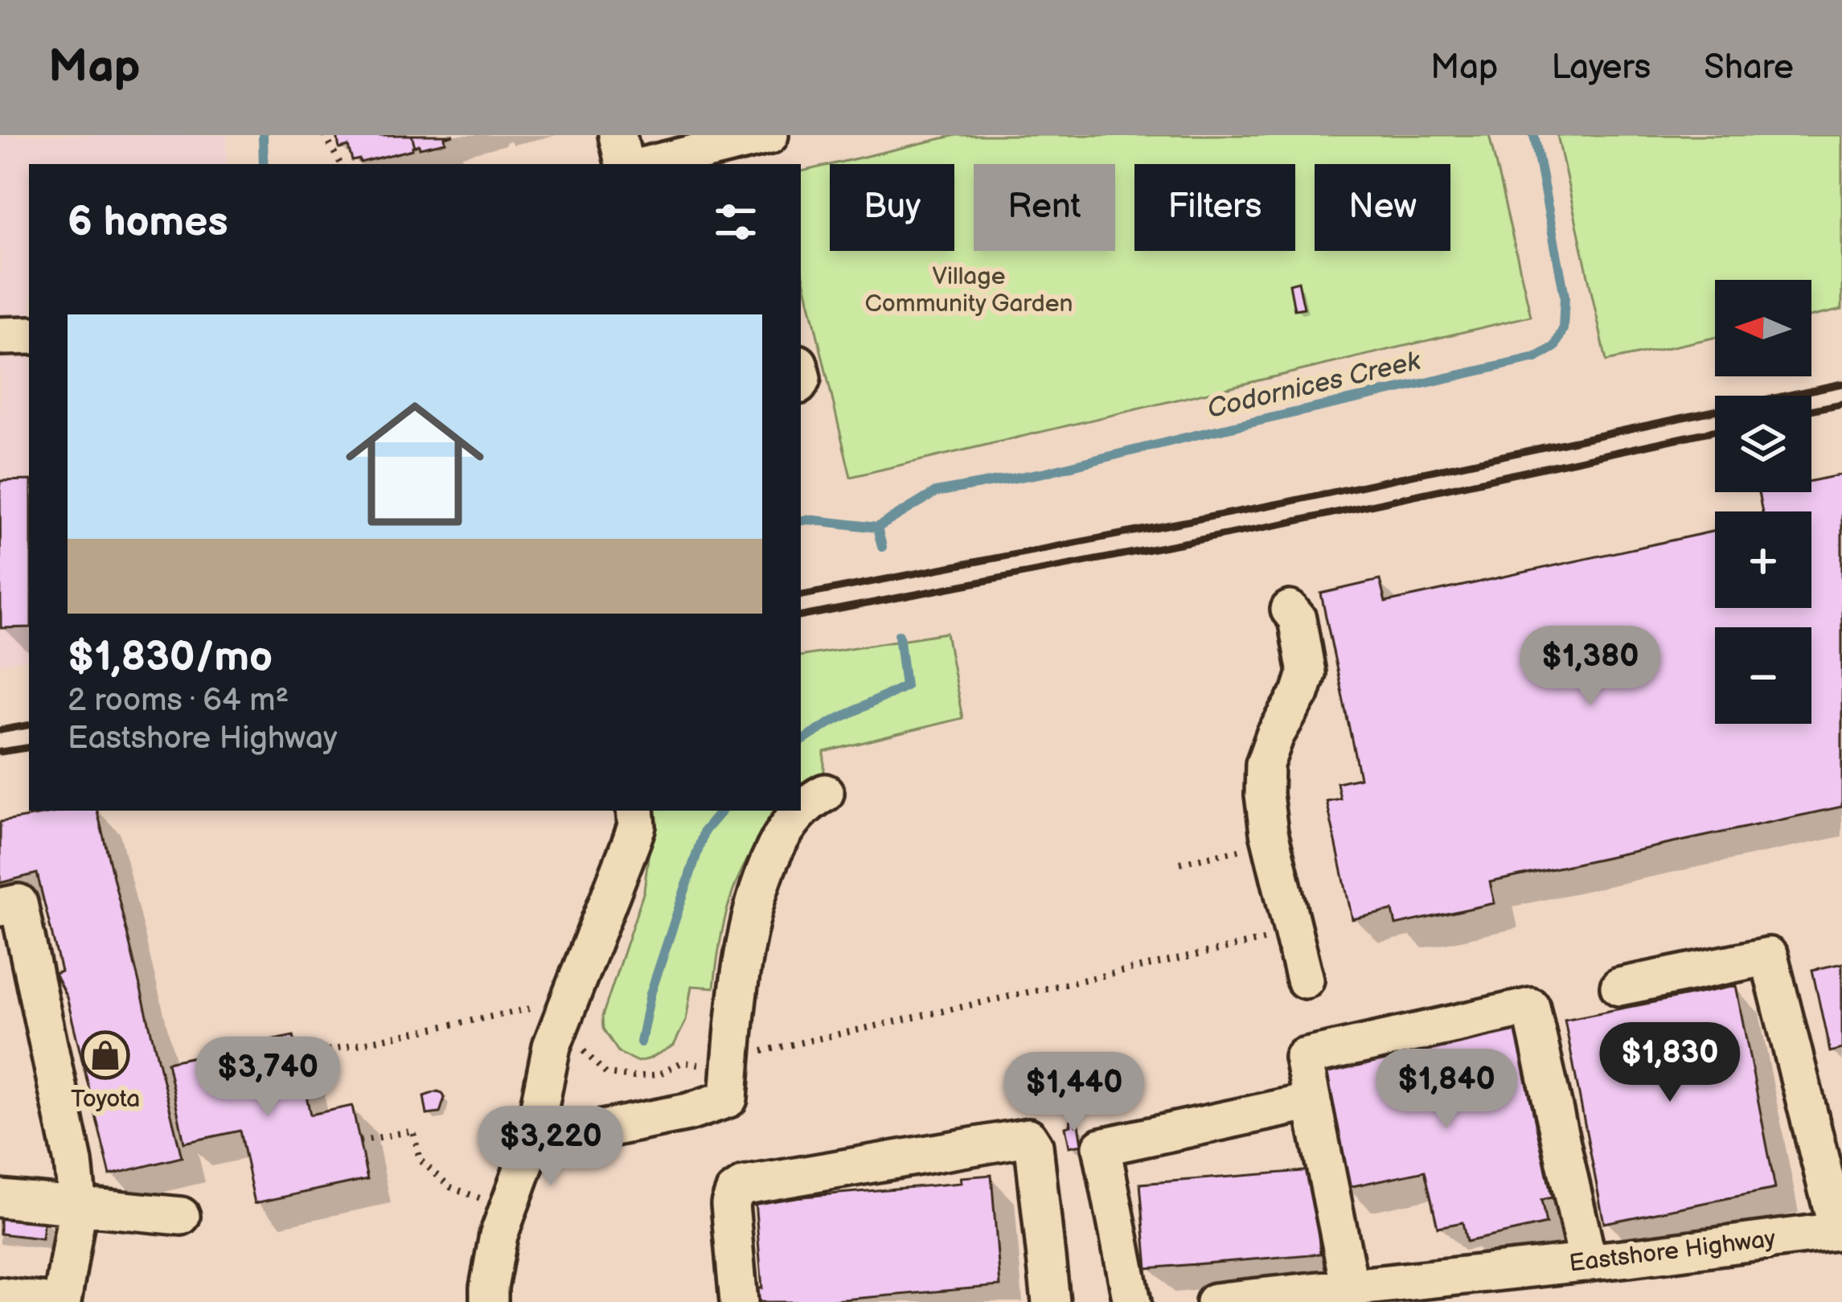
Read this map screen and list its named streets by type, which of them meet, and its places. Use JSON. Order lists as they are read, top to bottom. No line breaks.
{"streets":{"street":["Eastshore Highway"]},"water":["Codornices Creek"],"parks":["Village Community Garden"],"places":{"shop":["Toyota"]},"north":"left","page":{"header":"Map","nav":["Map","Layers","Share"],"chip":["Buy","Rent","Filters","New"],"heading":"6 homes","map_buttons":["+","−"],"list":[{"name":"$1,830/mo","note":"2 rooms · 64 m² · Eastshore Highway"}],"price":["$1,380","$1,830","$3,740","$1,840","$1,440","$3,220"]}}
